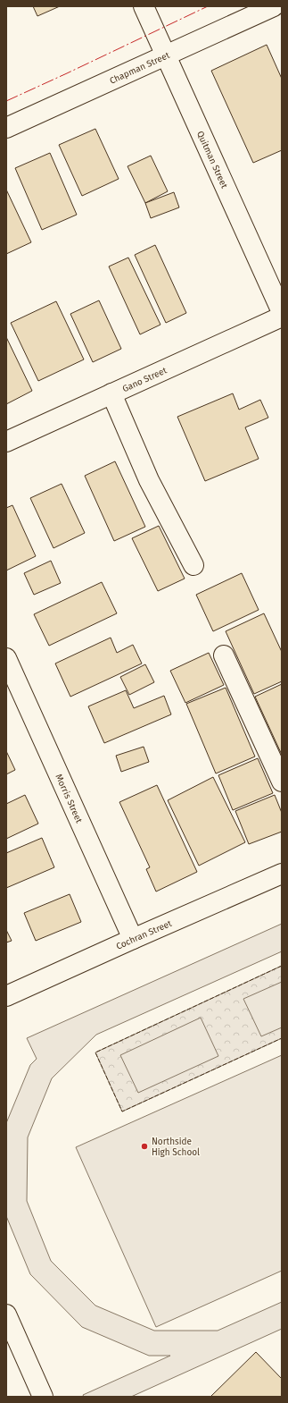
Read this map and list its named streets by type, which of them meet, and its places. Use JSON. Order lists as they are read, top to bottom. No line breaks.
{"streets":{"street":["Chapman Street","Quitman Street","Gano Street","Morris Street","Cochran Street"]},"crossings":[["Chapman Street","Quitman Street"],["Morris Street","Cochran Street"]],"places":["Northside High School"]}
